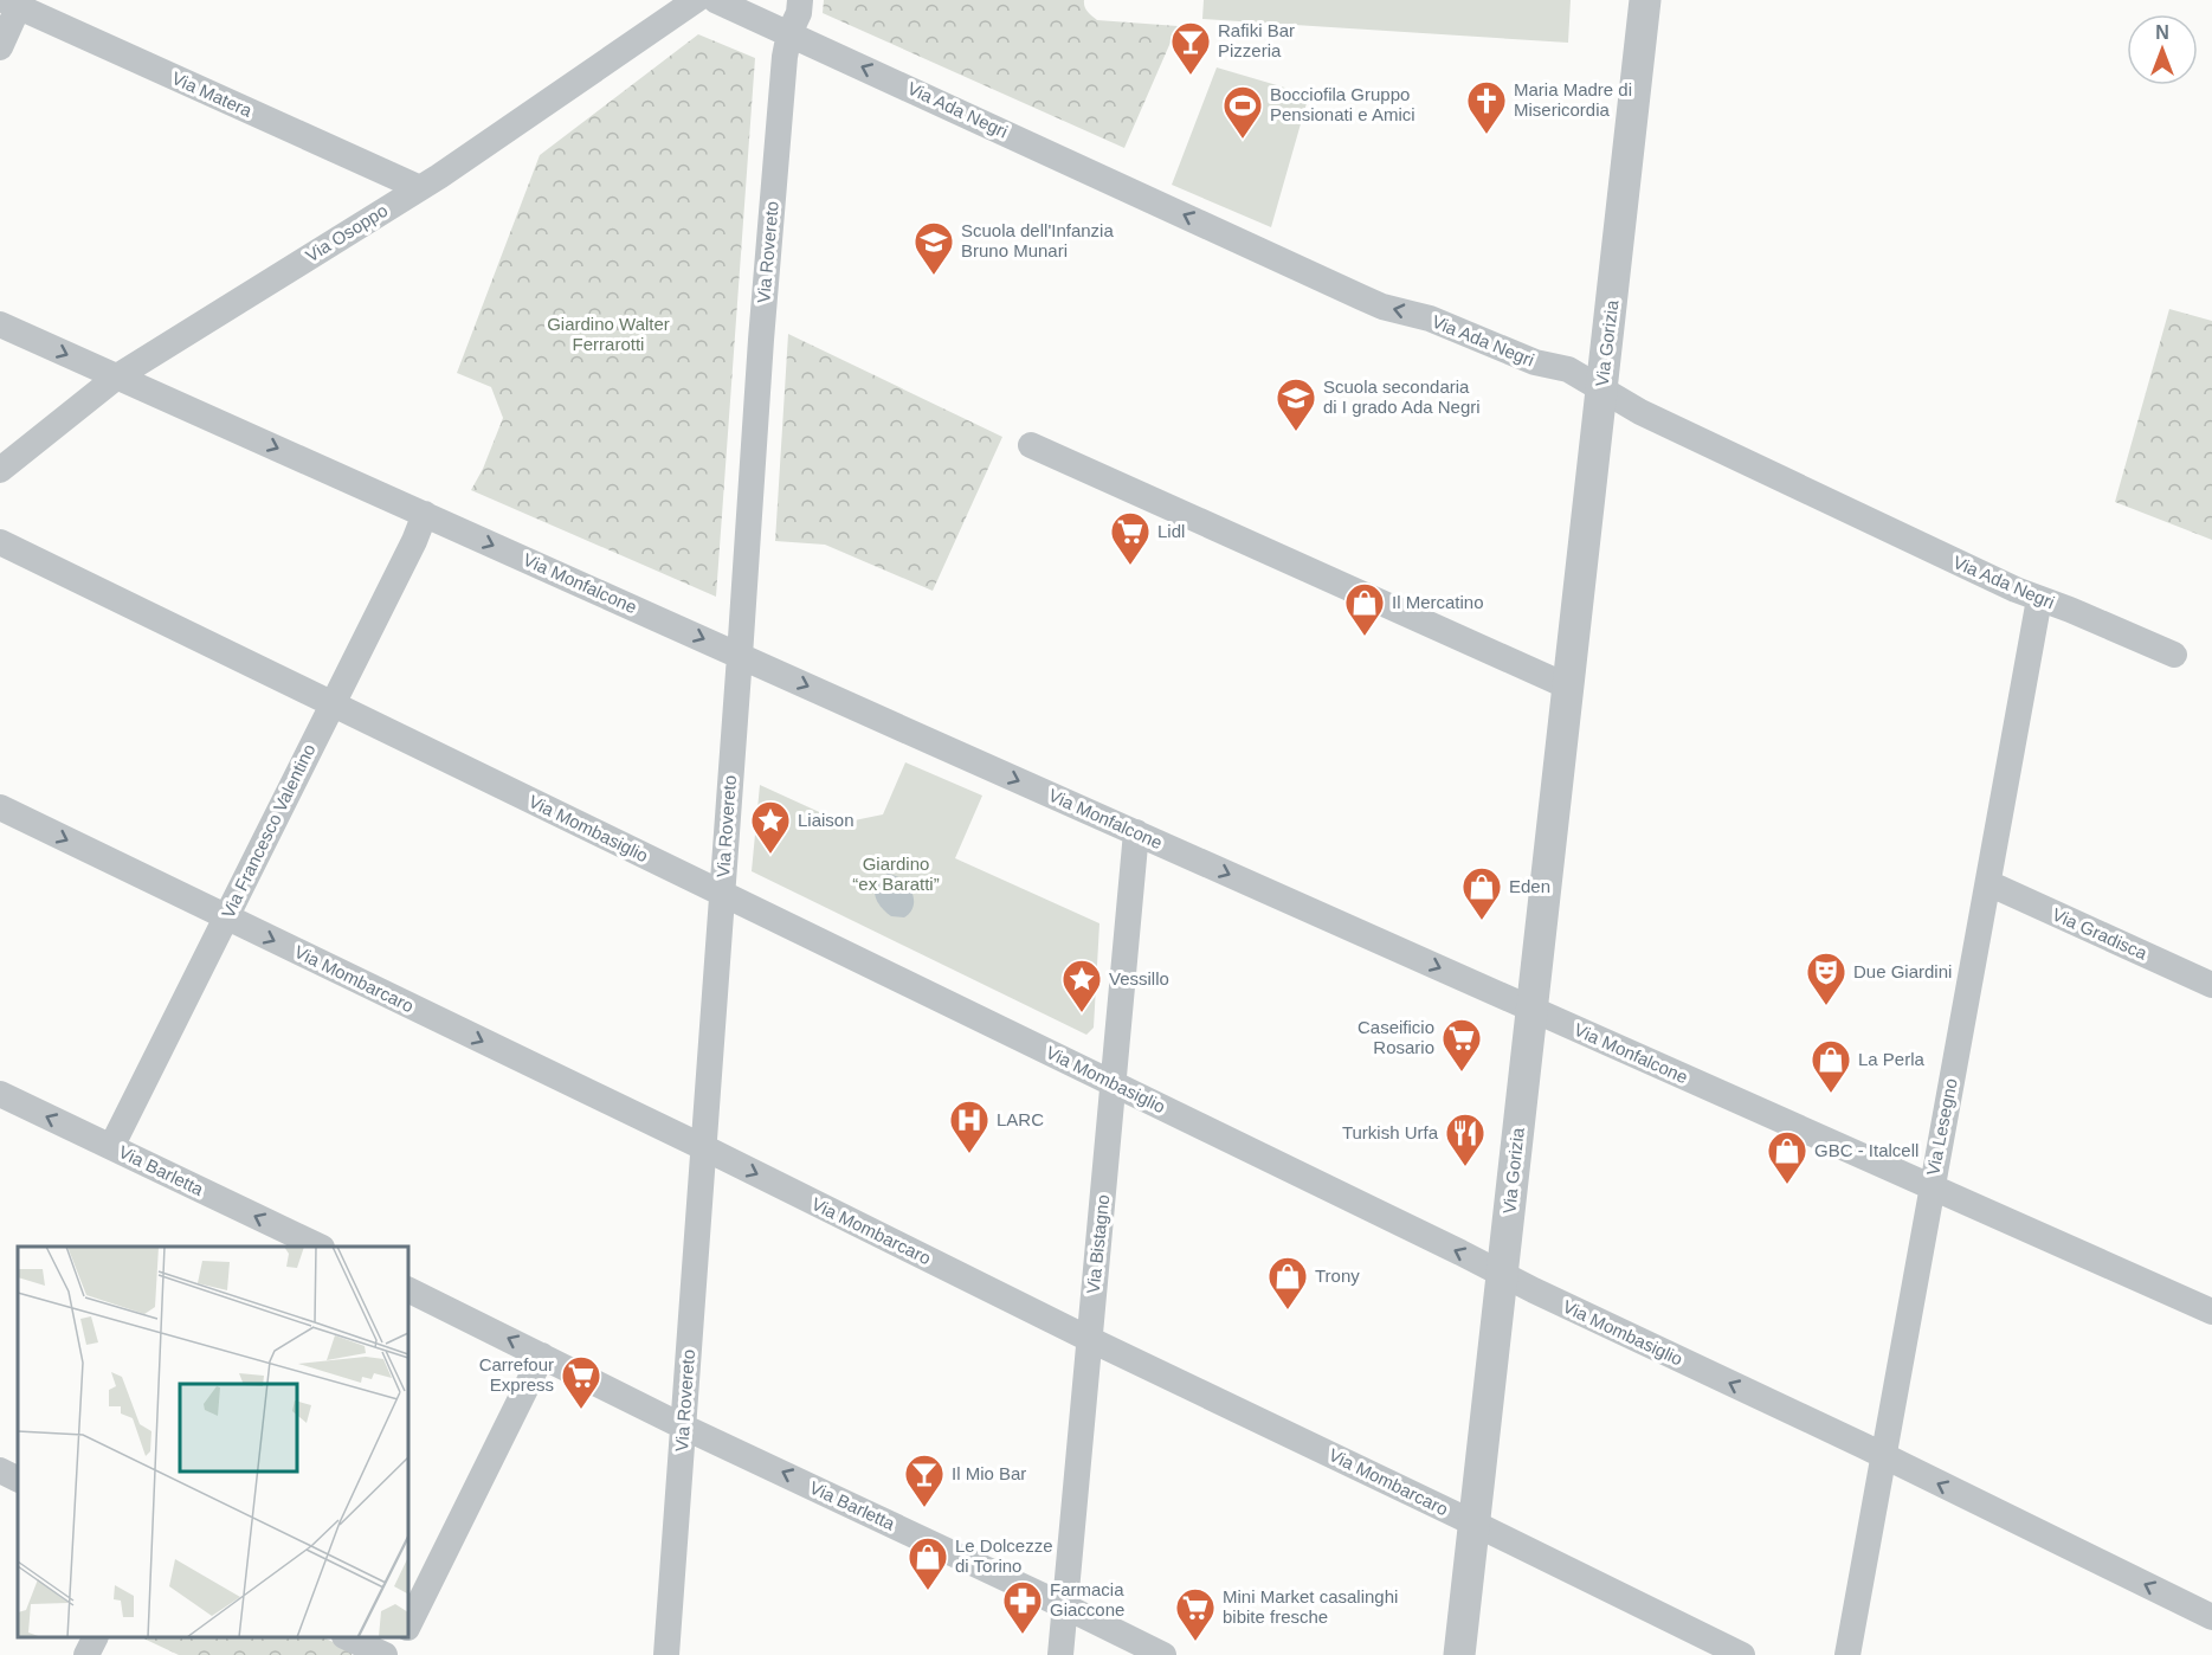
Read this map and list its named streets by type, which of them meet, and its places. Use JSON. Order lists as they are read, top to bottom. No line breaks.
{"streets":{"street":["Via Matera","Via Ada Negri","Via Osoppo","Via Rovereto","Via Gorizia","Via Monfalcone","Via Mombasiglio","Via Francesco Valentino","Via Gradisca","Via Mombarcaro","Via Lesegno","Via Barletta","Via Bistagno"]},"crossings":[["Via Matera","Via Osoppo"],["Via Ada Negri","Via Rovereto"],["Via Ada Negri","Via Gorizia"],["Via Ada Negri","Via Lesegno"],["Via Osoppo","Via Monfalcone"],["Via Rovereto","Via Monfalcone"],["Via Rovereto","Via Mombasiglio"],["Via Rovereto","Via Mombarcaro"],["Via Rovereto","Via Barletta"],["Via Gorizia","Via Monfalcone"],["Via Gorizia","Via Mombasiglio"],["Via Gorizia","Via Mombarcaro"],["Via Monfalcone","Via Francesco Valentino"],["Via Monfalcone","Via Lesegno"],["Via Monfalcone","Via Bistagno"],["Via Mombasiglio","Via Francesco Valentino"],["Via Mombasiglio","Via Lesegno"],["Via Mombasiglio","Via Bistagno"],["Via Francesco Valentino","Via Mombarcaro"],["Via Francesco Valentino","Via Barletta"],["Via Gradisca","Via Lesegno"],["Via Mombarcaro","Via Bistagno"],["Via Barletta","Via Bistagno"]],"one_way":["Via Ada Negri","Via Monfalcone","Via Mombasiglio","Via Mombarcaro","Via Barletta"],"parks":["Giardino Walter Ferrarotti","Giardino “ex Baratti”"],"places":{"bar":["Rafiki Bar Pizzeria","Il Mio Bar"],"church":["Maria Madre di Misericordia"],"sports":["Bocciofila Gruppo Pensionati e Amici"],"school or university":["Scuola dell'Infanzia Bruno Munari","Scuola secondaria di I grado Ada Negri"],"supermarket":["Lidl","Caseificio Rosario","Carrefour Express","Mini Market casalinghi bibite fresche"],"shop":["Il Mercatino","Eden","La Perla","GBC - Italcell","Trony","Le Dolcezze di Torino"],"place":["Liaison","Vessillo"],"theatre":["Due Giardini"],"hospital":["LARC"],"restaurant":["Turkish Urfa"],"pharmacy":["Farmacia Giaccone"]},"north":"top"}
